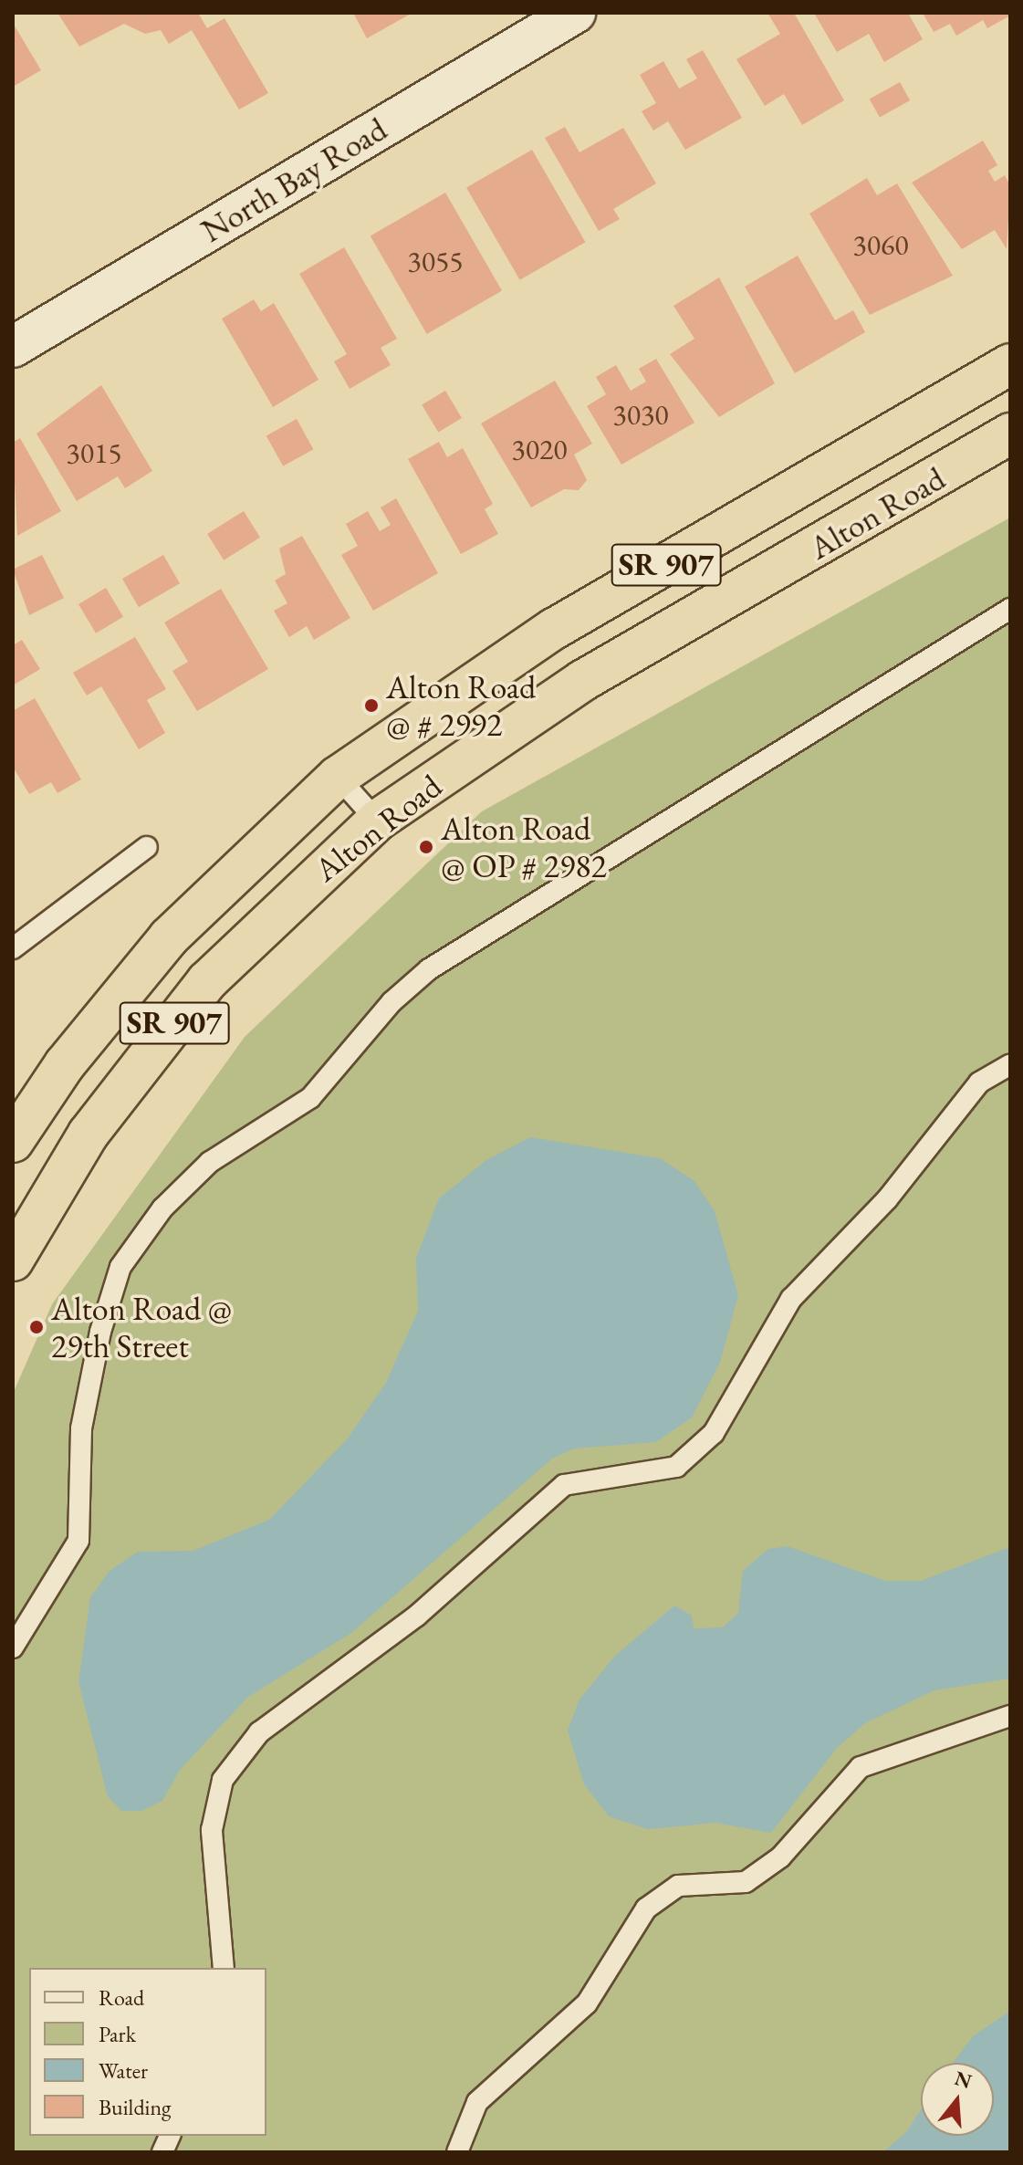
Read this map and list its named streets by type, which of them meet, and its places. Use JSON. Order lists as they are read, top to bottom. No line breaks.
{"streets":{"highway":["Alton Road","SR 907"],"street":["North Bay Road"]},"places":["Alton Road @ # 2992","Alton Road @ OP # 2982","Alton Road @ 29th Street"],"house_numbers":["3060","3055","3030","3020","3015"],"legend":["Road","Park","Water","Building"],"north":"top"}
